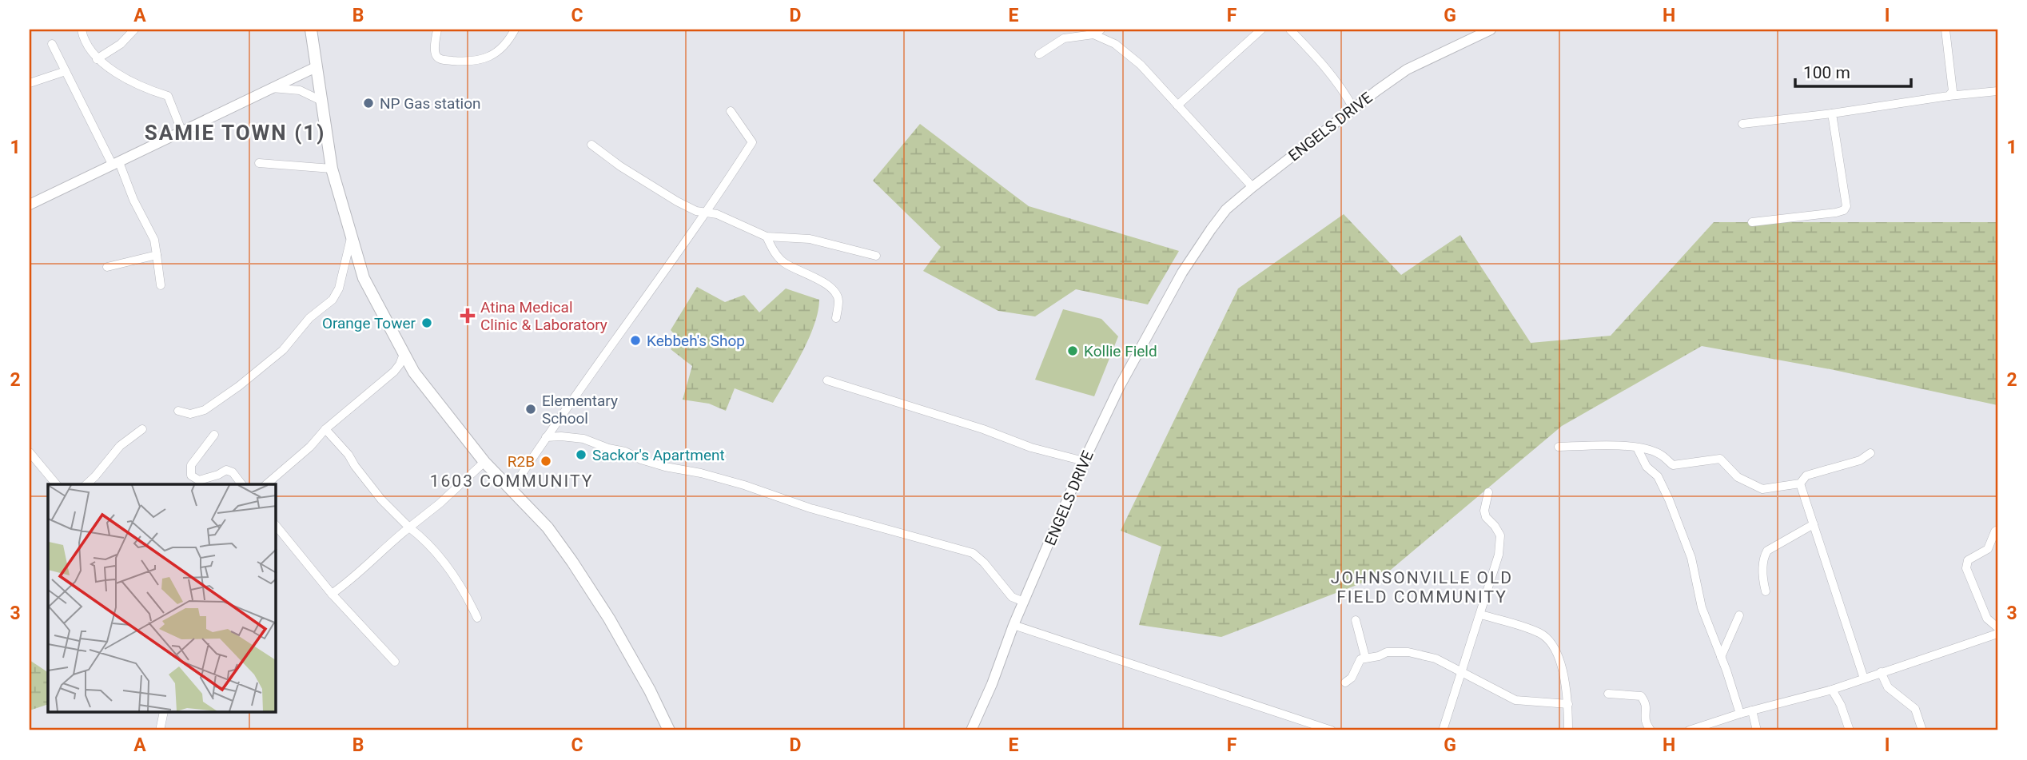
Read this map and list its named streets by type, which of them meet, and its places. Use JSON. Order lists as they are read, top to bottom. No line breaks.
{"streets":{"street":["ENGELS DRIVE"]},"districts":["SAMIE TOWN (1)","1603 COMMUNITY","JOHNSONVILLE OLD FIELD COMMUNITY"],"places":{"other":["NP Gas station","Orange Tower","Kebbeh's Shop","Kollie Field","Elementary School","Sackor's Apartment","R2B"],"health":["Atina Medical Clinic & Laboratory"]},"scale_bar":"100 m","grid":{"columns":["A","B","C","D","E","F","G","H","I"],"rows":["1","2","3"]}}
